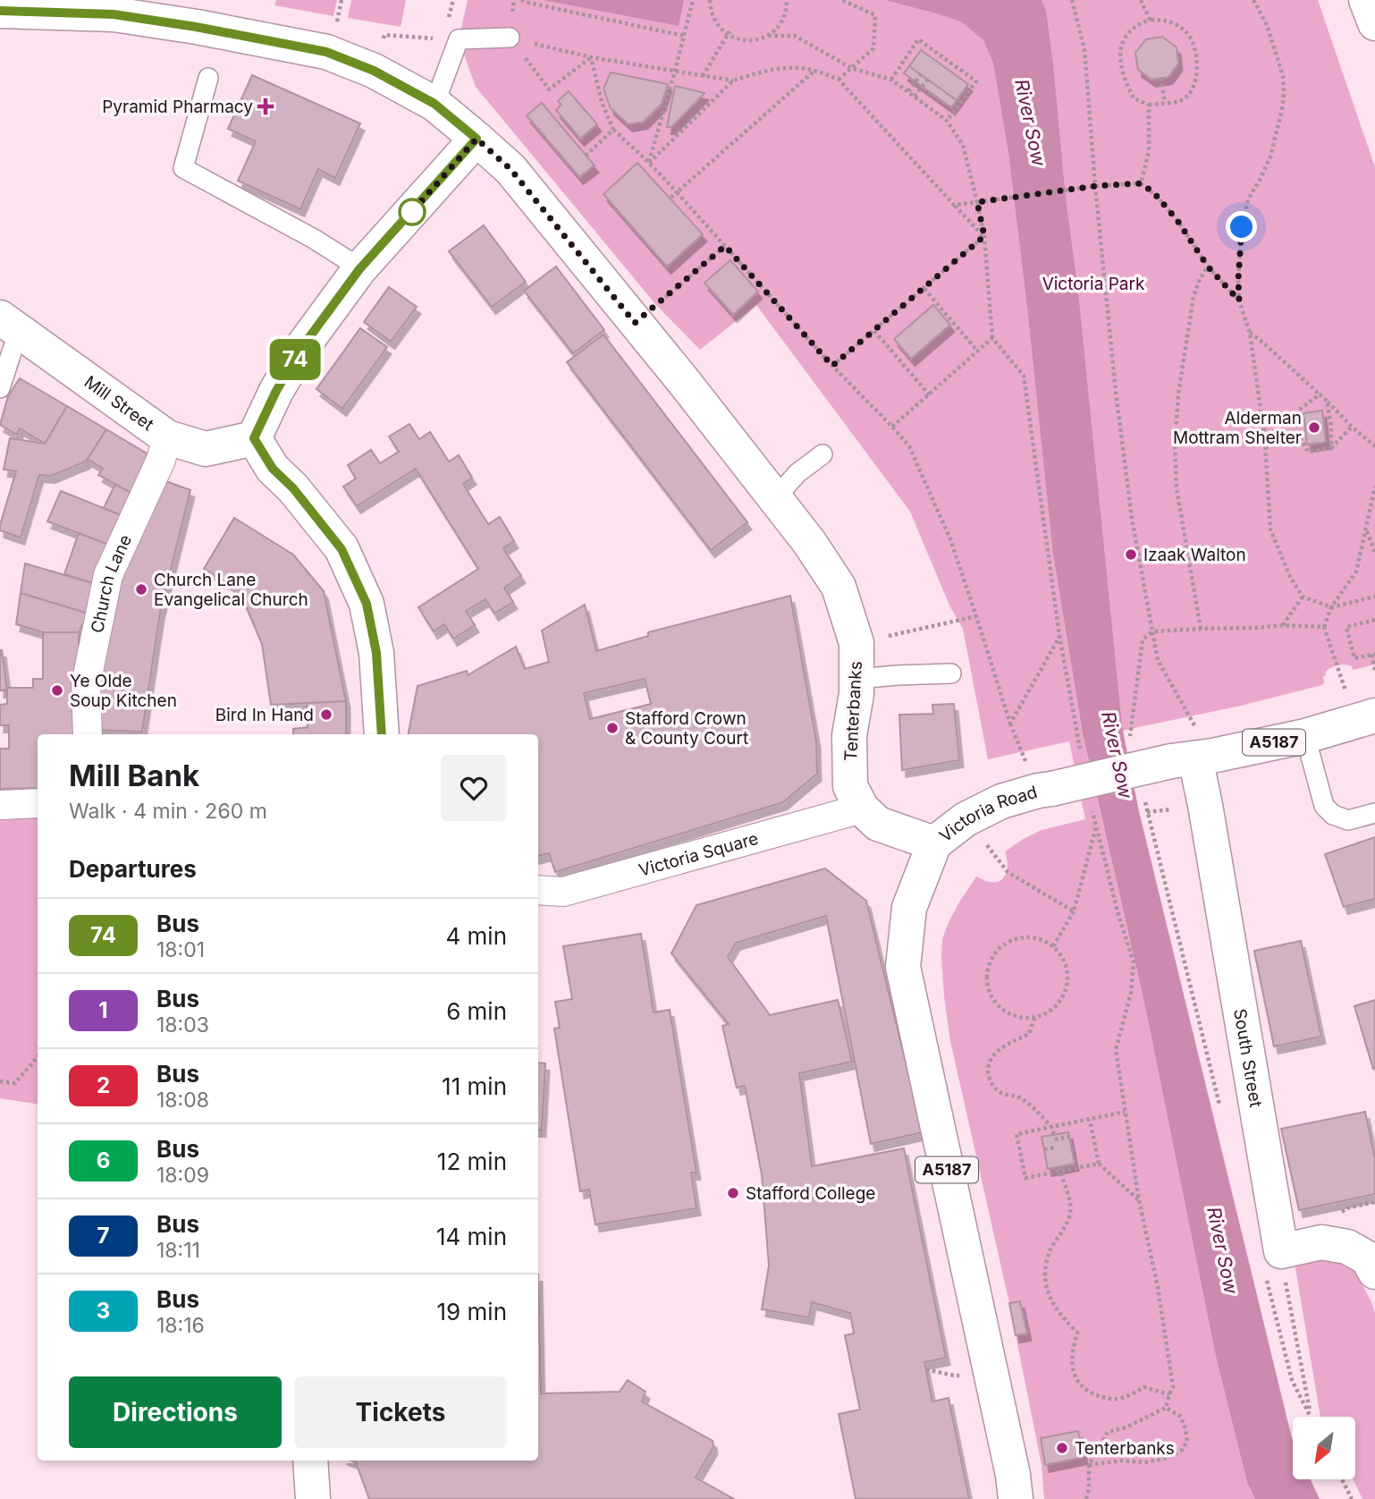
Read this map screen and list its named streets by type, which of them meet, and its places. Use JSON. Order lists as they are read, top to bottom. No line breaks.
{"streets":{"main road":["Mill Street","Tenterbanks","A5187","Victoria Road","South Street"],"street":["Church Lane","Victoria Square"]},"crossings":[["Mill Street","Church Lane"],["Tenterbanks","Victoria Square"],["A5187","Victoria Road"],["Victoria Road","South Street"]],"water":["River Sow"],"parks":["Victoria Park"],"places":{"health":["Pyramid Pharmacy"],"other":["Alderman Mottram Shelter","Izaak Walton","Church Lane Evangelical Church","Ye Olde Soup Kitchen","Bird In Hand","Stafford Crown & County Court","Stafford College","Tenterbanks"]},"lines":["bus line 74"],"north":"bottom left","page":{"on_map":"74","heading":[["Mill Bank","Walk · 4 min · 260 m"],"Departures"],"list":[{"mark":"74","name":"Bus","note":"18:01","value":"4 min"},{"mark":"1","name":"Bus","note":"18:03","value":"6 min"},{"mark":"2","name":"Bus","note":"18:08","value":"11 min"},{"mark":"6","name":"Bus","note":"18:09","value":"12 min"},{"mark":"7","name":"Bus","note":"18:11","value":"14 min"},{"mark":"3","name":"Bus","note":"18:16","value":"19 min"}],"buttons":["Directions","Tickets"]}}
